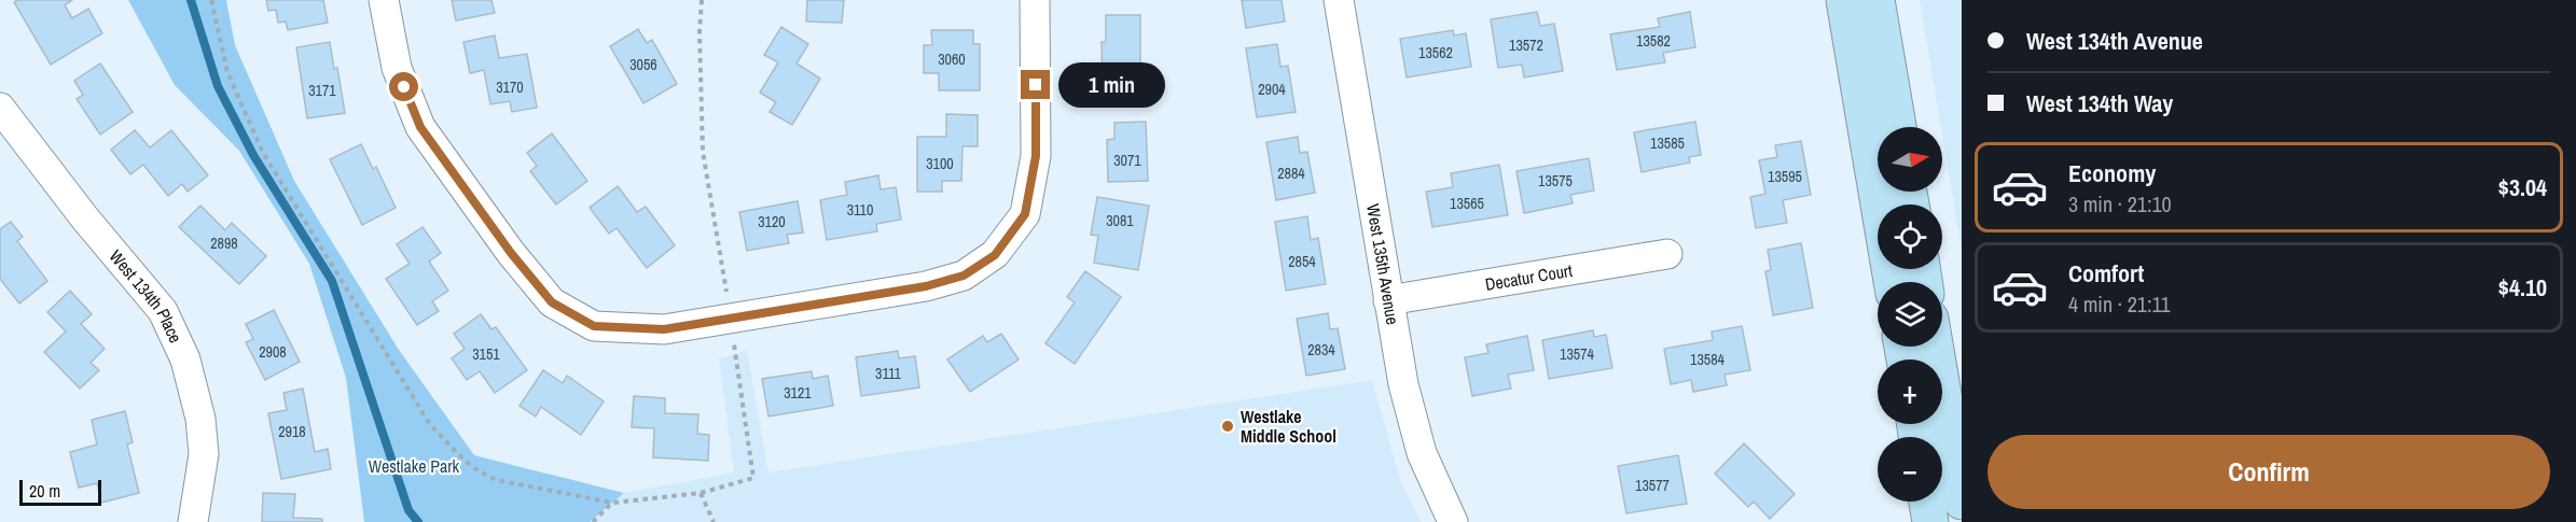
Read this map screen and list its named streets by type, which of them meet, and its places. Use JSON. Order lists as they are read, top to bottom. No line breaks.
{"streets":{"street":["West 135th Avenue","Decatur Court","West 134th Place"]},"crossings":[["West 135th Avenue","Decatur Court"]],"parks":["Westlake Park"],"places":["Westlake Middle School"],"house_numbers":["13582","13572","13562","3060","3056","3170","2904","3171","13585","3071","3100","2884","13595","13575","13565","3110","3081","3120","2898","2854","2834","2908","3151","13574","13584","3111","3121","2918","13577"],"scale_bar":"20 m","north":"right","page":{"banner":["West 134th Avenue","West 134th Way"],"bubble":"1 min","map_buttons":["+","−"],"list":[{"name":"Economy","note":"3 min · 21:10","value":"$3.04"},{"name":"Comfort","note":"4 min · 21:11","value":"$4.10"}],"buttons":"Confirm","scale":"20 m"}}
